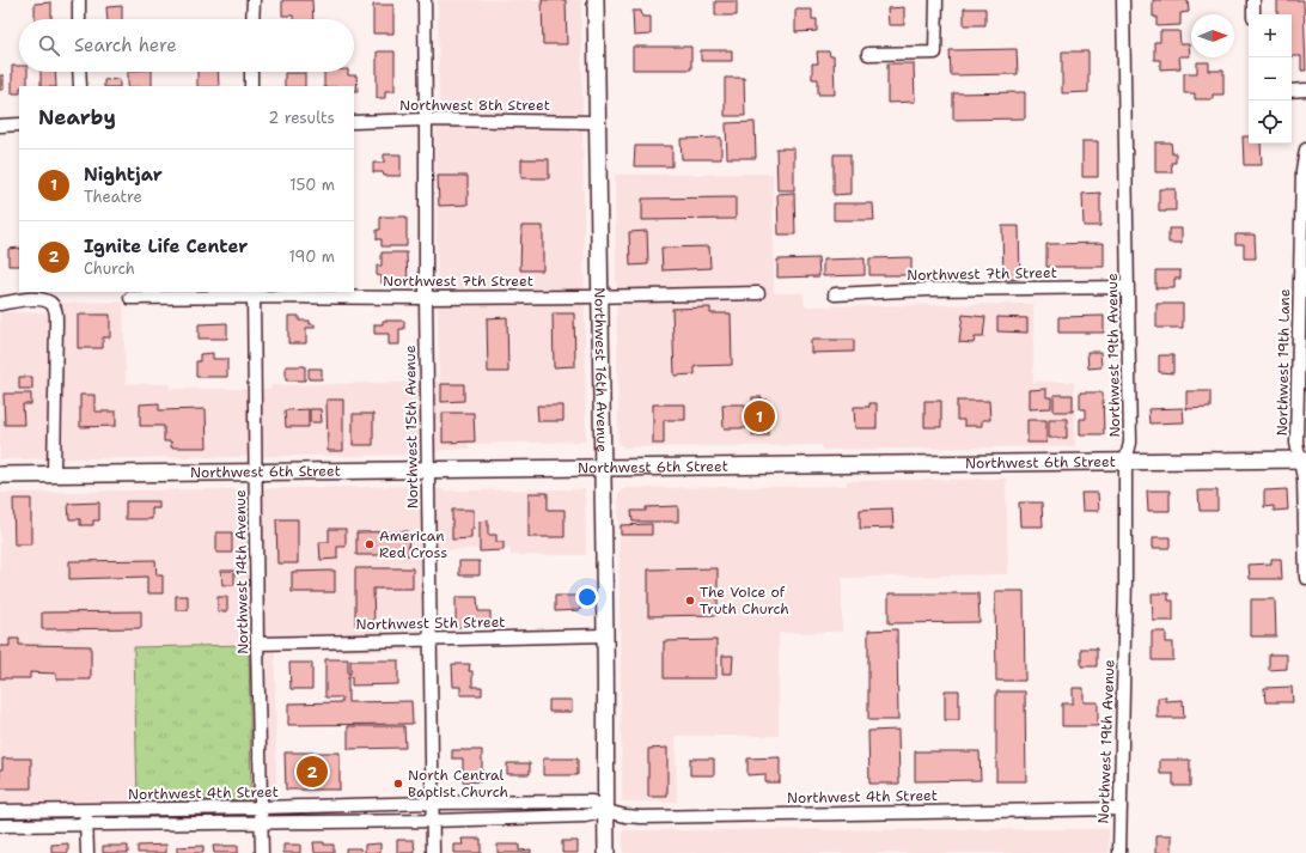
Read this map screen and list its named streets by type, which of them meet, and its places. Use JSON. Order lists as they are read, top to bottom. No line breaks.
{"streets":{"main road":["Northwest 16th Avenue","Northwest 6th Street"],"street":["Northwest 8th Street","Northwest 7th Street","Northwest 19th Avenue","Northwest 19th Lane","Northwest 15th Avenue","Northwest 14th Avenue","Northwest 5th Street","Northwest 4th Street"]},"crossings":[["Northwest 8th Street","Northwest 16th Avenue"],["Northwest 8th Street","Northwest 15th Avenue"],["Northwest 7th Street","Northwest 19th Avenue"],["Northwest 7th Street","Northwest 16th Avenue"],["Northwest 7th Street","Northwest 15th Avenue"],["Northwest 7th Street","Northwest 14th Avenue"],["Northwest 19th Avenue","Northwest 6th Street"],["Northwest 19th Avenue","Northwest 4th Street"],["Northwest 19th Lane","Northwest 6th Street"],["Northwest 16th Avenue","Northwest 6th Street"],["Northwest 16th Avenue","Northwest 5th Street"],["Northwest 16th Avenue","Northwest 4th Street"],["Northwest 15th Avenue","Northwest 6th Street"],["Northwest 15th Avenue","Northwest 5th Street"],["Northwest 15th Avenue","Northwest 4th Street"],["Northwest 6th Street","Northwest 14th Avenue"],["Northwest 14th Avenue","Northwest 5th Street"],["Northwest 14th Avenue","Northwest 4th Street"]],"places":["American Red Cross","The Voice of Truth Church","North Central Baptist Church"],"north":"right","page":{"map_buttons":["+","−"],"search":"Search here","heading":["Nearby","2 results"],"list":[{"mark":"1","name":"Nightjar","note":"Theatre","value":"150 m"},{"mark":"2","name":"Ignite Life Center","note":"Church","value":"190 m"}],"pins":["1","2"]}}
